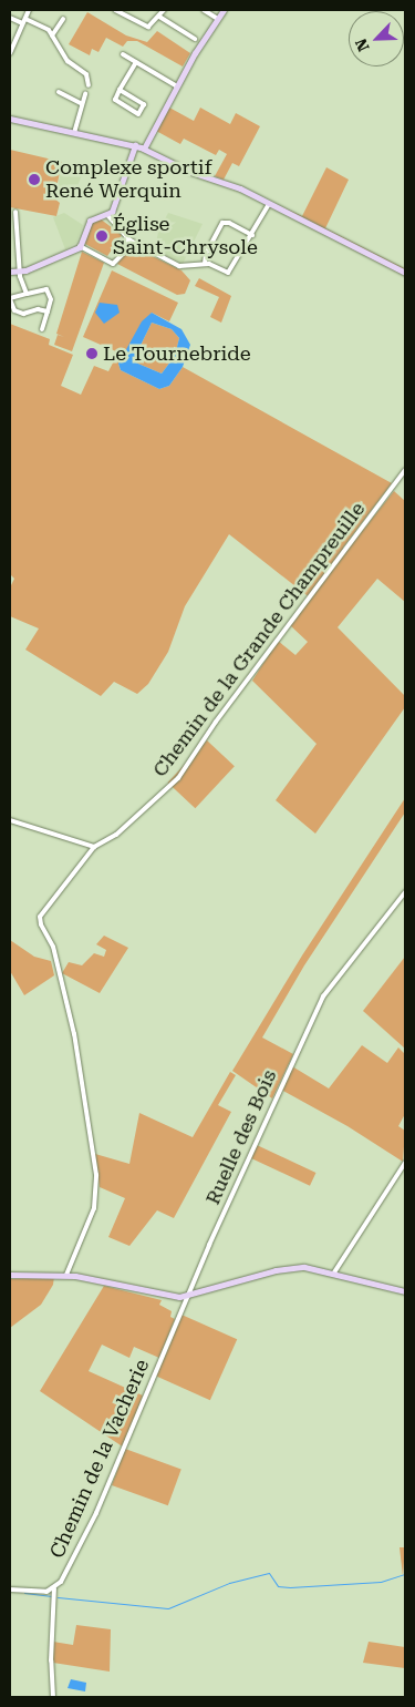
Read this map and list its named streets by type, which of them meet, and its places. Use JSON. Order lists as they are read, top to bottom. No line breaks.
{"streets":{"street":["Chemin de la Grande Champreuille","Ruelle des Bois","Chemin de la Vacherie"]},"crossings":[["Ruelle des Bois","Chemin de la Vacherie"]],"places":["Complexe sportif René Werquin","Église Saint-Chrysole","Le Tournebride"],"north":"bottom left"}
